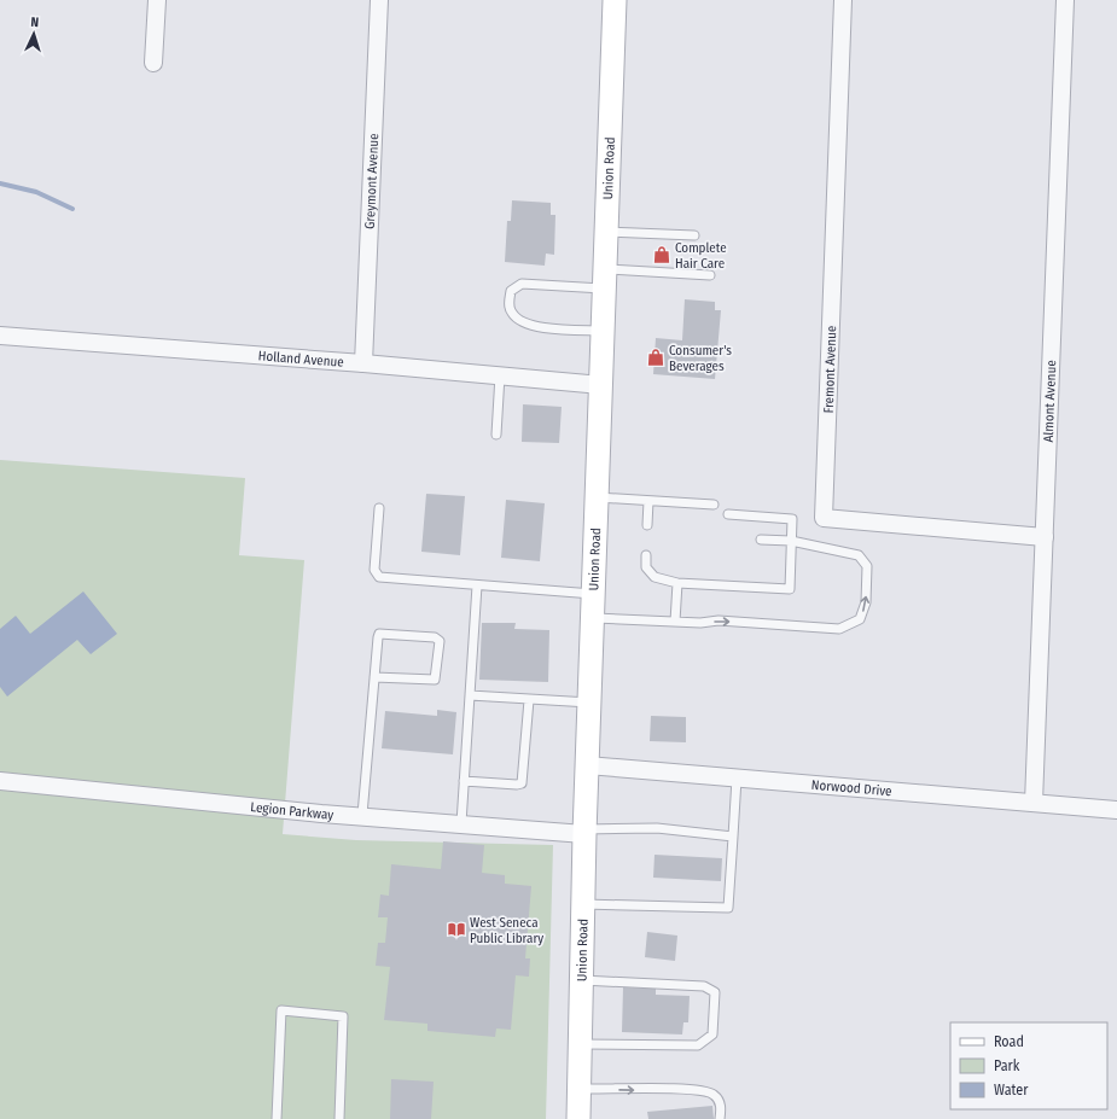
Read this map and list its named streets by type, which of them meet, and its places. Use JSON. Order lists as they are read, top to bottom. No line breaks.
{"streets":{"main road":["Union Road"],"street":["Greymont Avenue","Holland Avenue","Fremont Avenue","Almont Avenue","Norwood Drive","Legion Parkway"]},"crossings":[["Union Road","Holland Avenue"],["Union Road","Norwood Drive"],["Union Road","Legion Parkway"],["Greymont Avenue","Holland Avenue"],["Fremont Avenue","Almont Avenue"],["Almont Avenue","Norwood Drive"]],"places":{"shop":["Complete Hair Care","Consumer's Beverages"],"library":["West Seneca Public Library"]},"legend":["Road","Park","Water"],"north":"top"}
